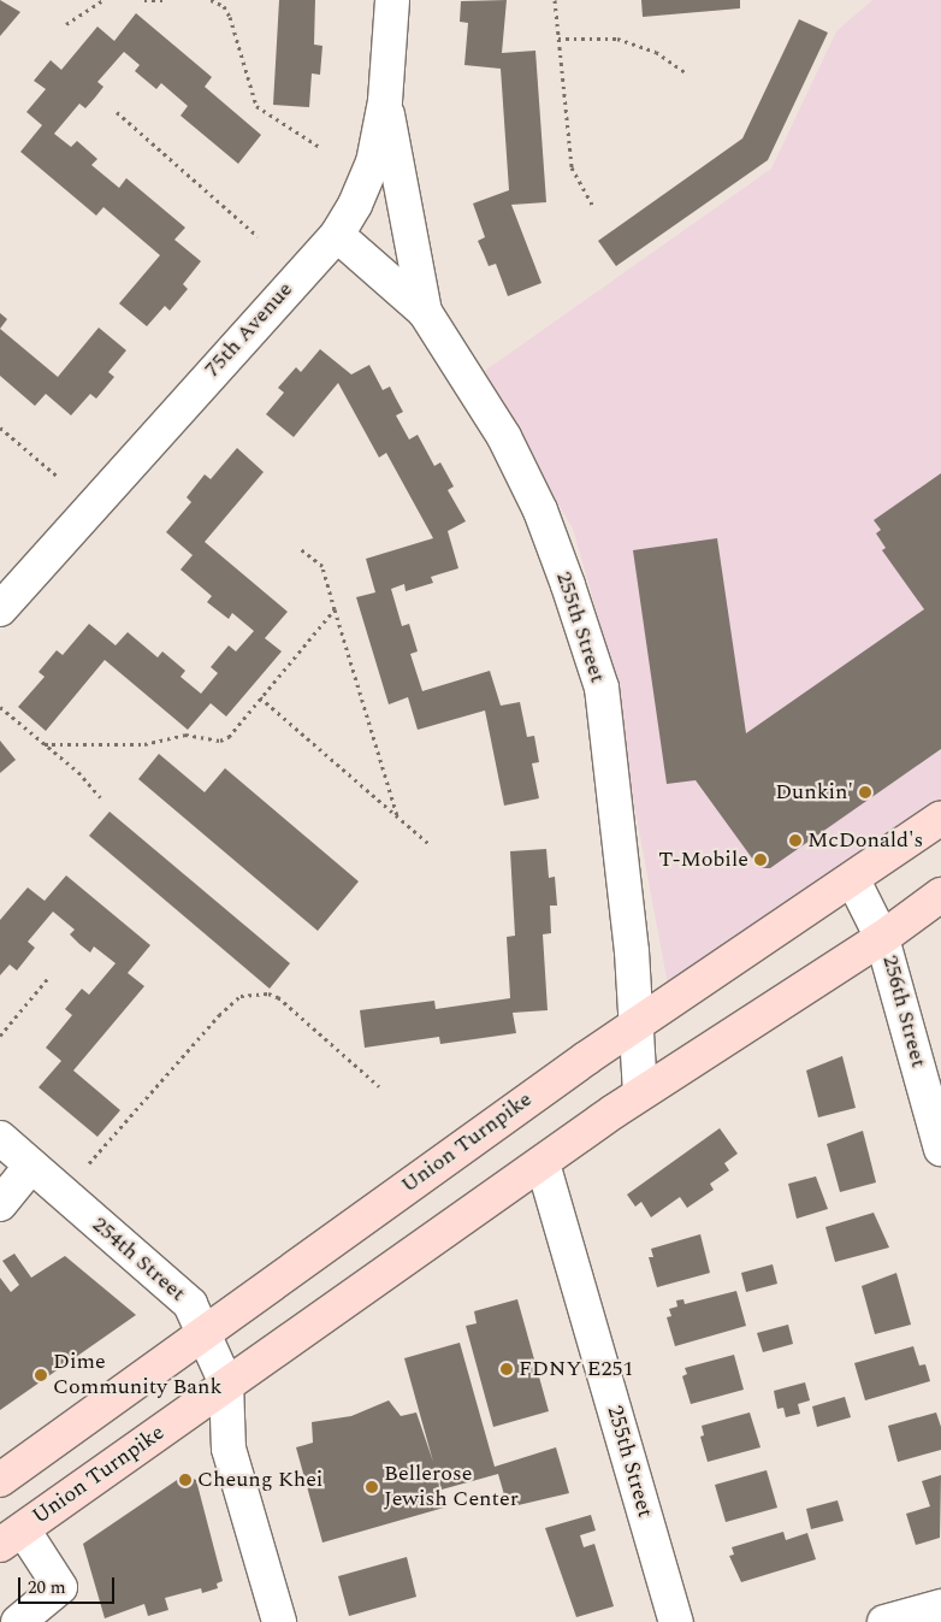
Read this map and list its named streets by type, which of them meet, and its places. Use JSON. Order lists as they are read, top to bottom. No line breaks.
{"streets":{"main road":["Union Turnpike"],"street":["75th Avenue","255th Street","256th Street","254th Street"]},"crossings":[["75th Avenue","255th Street"],["255th Street","Union Turnpike"],["256th Street","Union Turnpike"],["Union Turnpike","254th Street"]],"places":["Dunkin'","McDonald's","T-Mobile","FDNY E251","Dime Community Bank","Cheung Khei","Bellerose Jewish Center"],"scale_bar":"20 m"}
